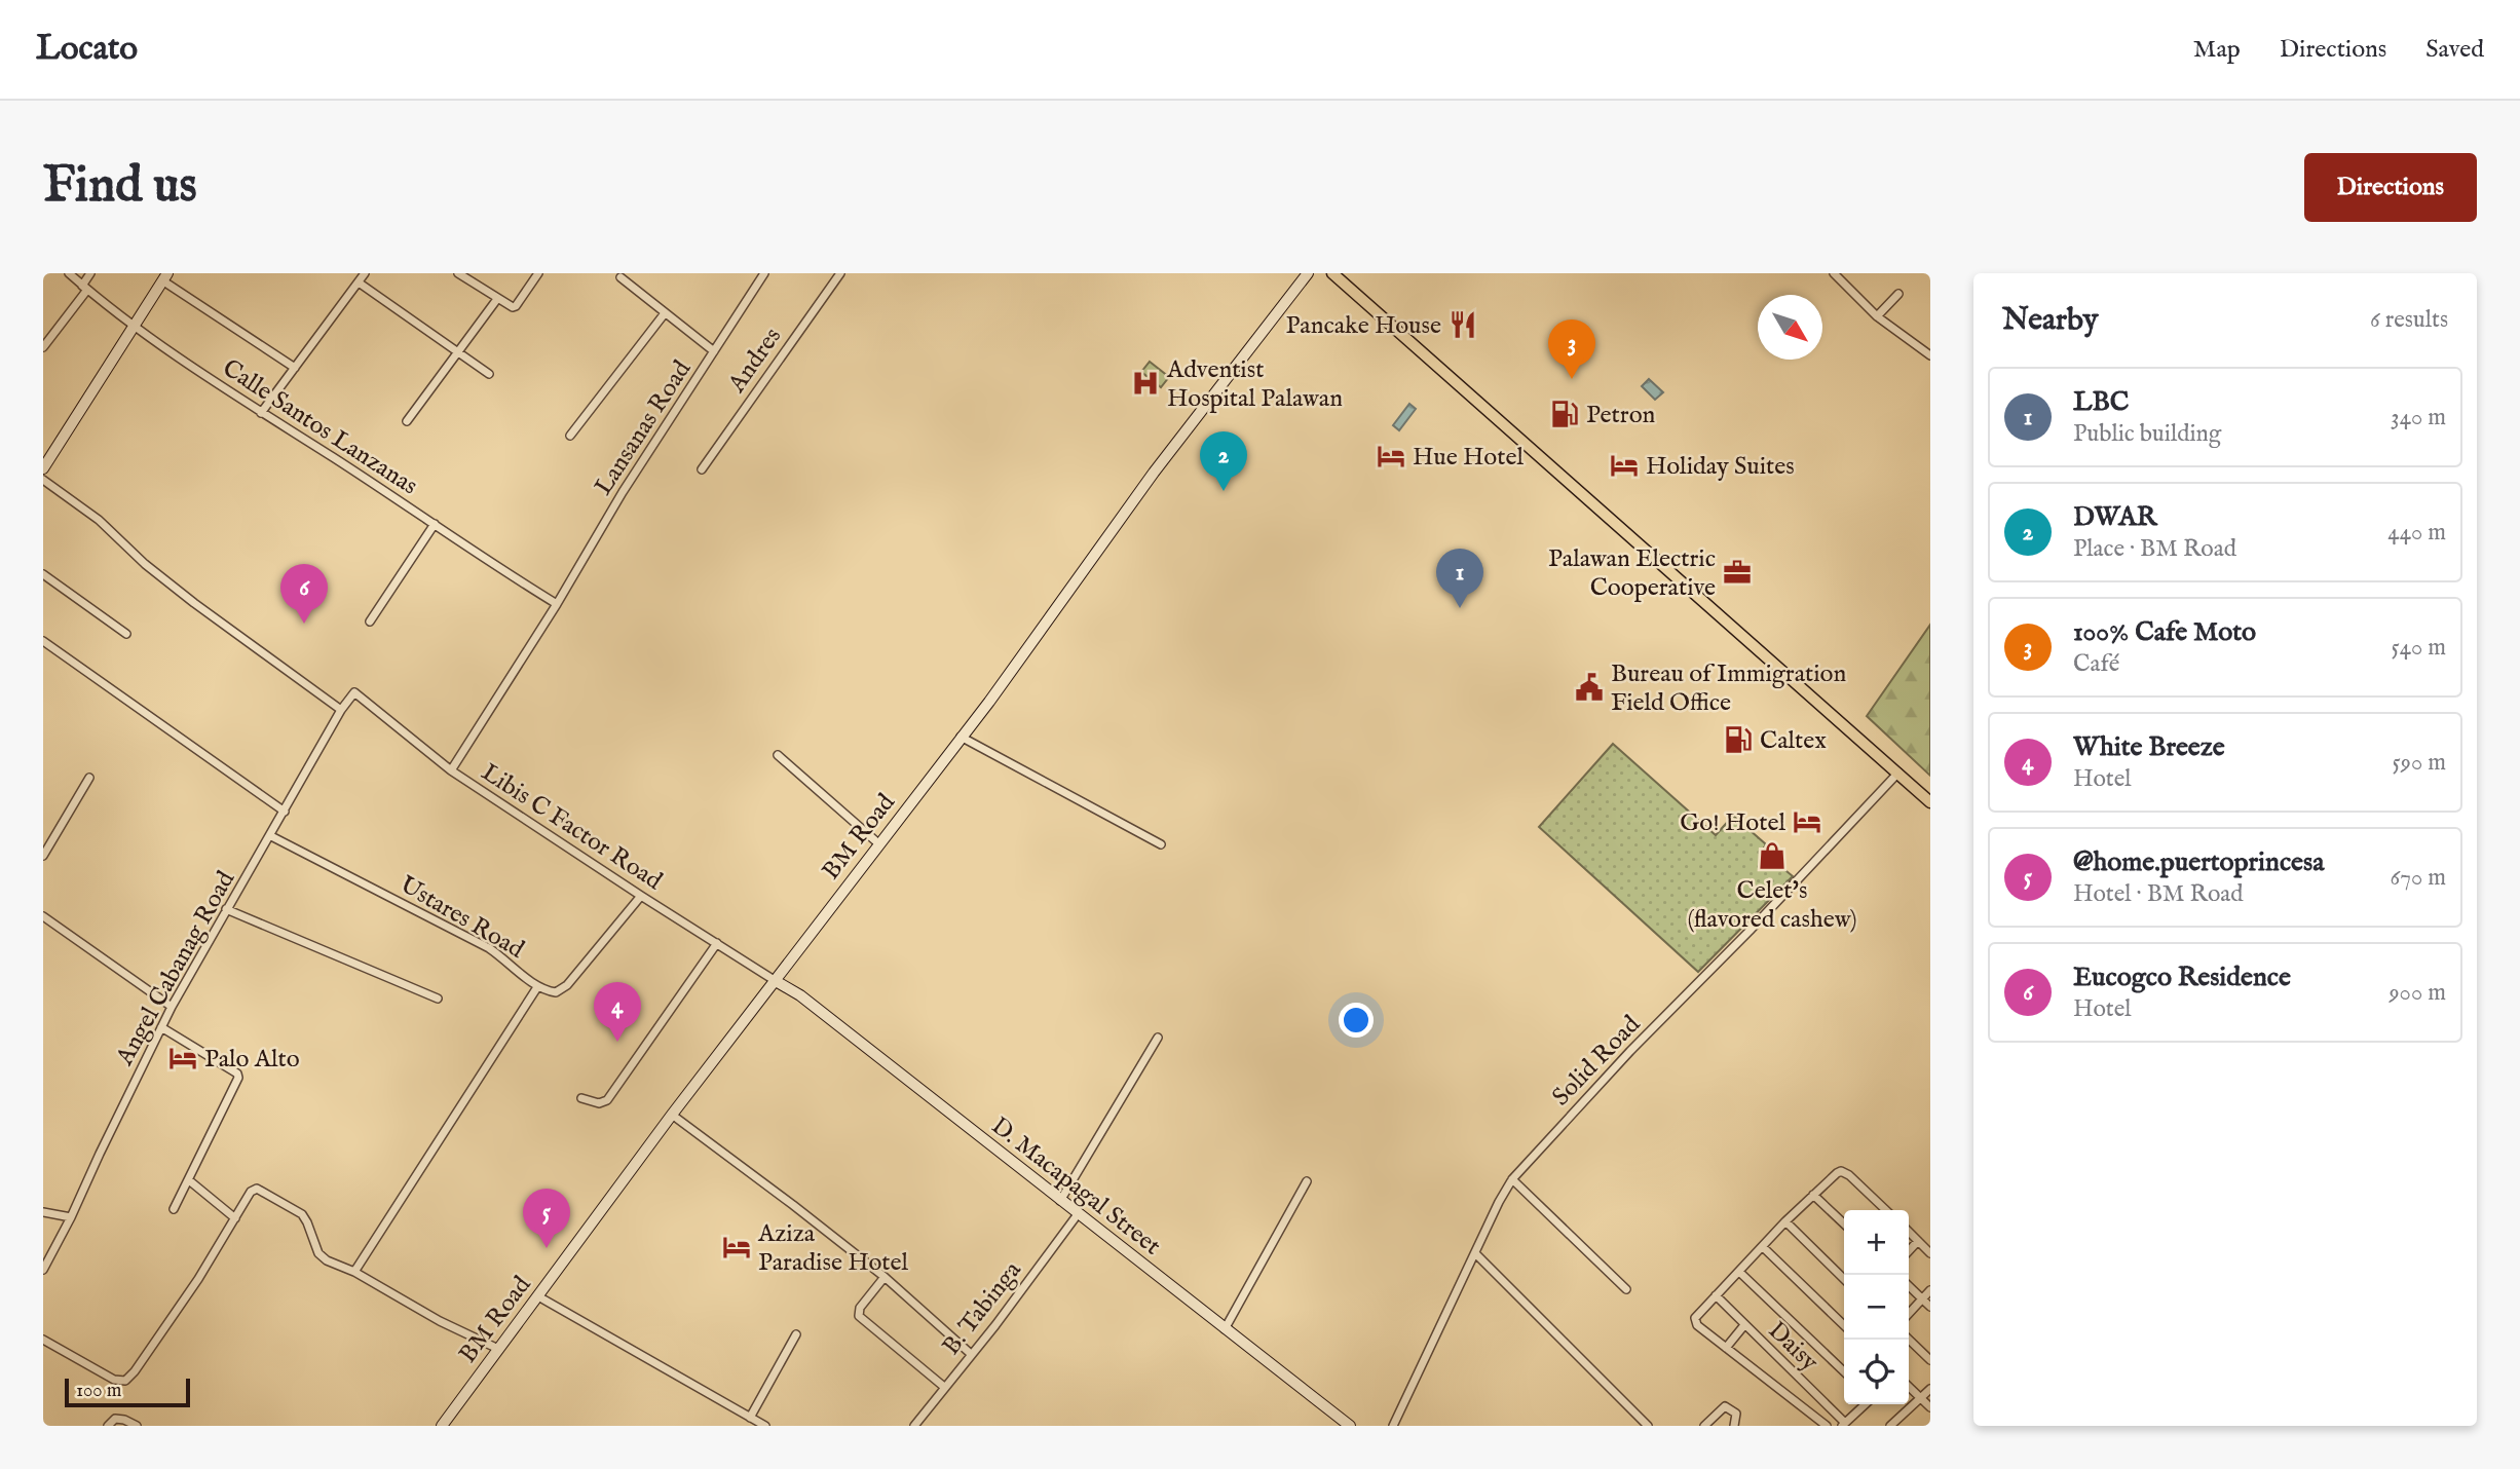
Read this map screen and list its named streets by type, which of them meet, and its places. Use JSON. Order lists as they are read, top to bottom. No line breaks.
{"streets":{"street":["Andres","Calle Santos Lanzanas","Lansanas Road","Libis C Factor Road","BM Road","Ustares Road","Angel Cabanag Road","Solid Road","D. Macapagal Street","B. Tabinga","Daisy"]},"crossings":[["Calle Santos Lanzanas","Lansanas Road"],["Lansanas Road","Libis C Factor Road"],["Libis C Factor Road","BM Road"],["Libis C Factor Road","Ustares Road"],["Libis C Factor Road","Angel Cabanag Road"],["Libis C Factor Road","D. Macapagal Street"],["BM Road","D. Macapagal Street"],["Ustares Road","Angel Cabanag Road"],["D. Macapagal Street","B. Tabinga"]],"places":{"restaurant":["Pancake House"],"hospital":["Adventist Hospital Palawan"],"fuel station":["Petron","Caltex"],"hotel":["Hue Hotel","Holiday Suites","Go! Hotel","Palo Alto","Aziza Paradise Hotel"],"office":["Palawan Electric Cooperative"],"public building":["Bureau of Immigration Field Office"],"shop":["Celet's (flavored cashew)"]},"scale_bar":"100 m","north":"bottom right","page":{"header":"Locato","nav":["Map","Directions","Saved"],"buttons":"Directions","title":"Find us","heading":["Nearby","6 results"],"pins":["3","2","1","6","4","5"],"list":[{"mark":"1","name":"LBC","note":"Public building","value":"340 m"},{"mark":"2","name":"DWAR","note":"Place · BM Road","value":"440 m"},{"mark":"3","name":"100% Cafe Moto","note":"Café","value":"540 m"},{"mark":"4","name":"White Breeze","note":"Hotel","value":"590 m"},{"mark":"5","name":"@home.puertoprincesa","note":"Hotel · BM Road","value":"670 m"},{"mark":"6","name":"Eucogco Residence","note":"Hotel","value":"900 m"}],"map_buttons":["+","−"],"scale":"100 m"}}
